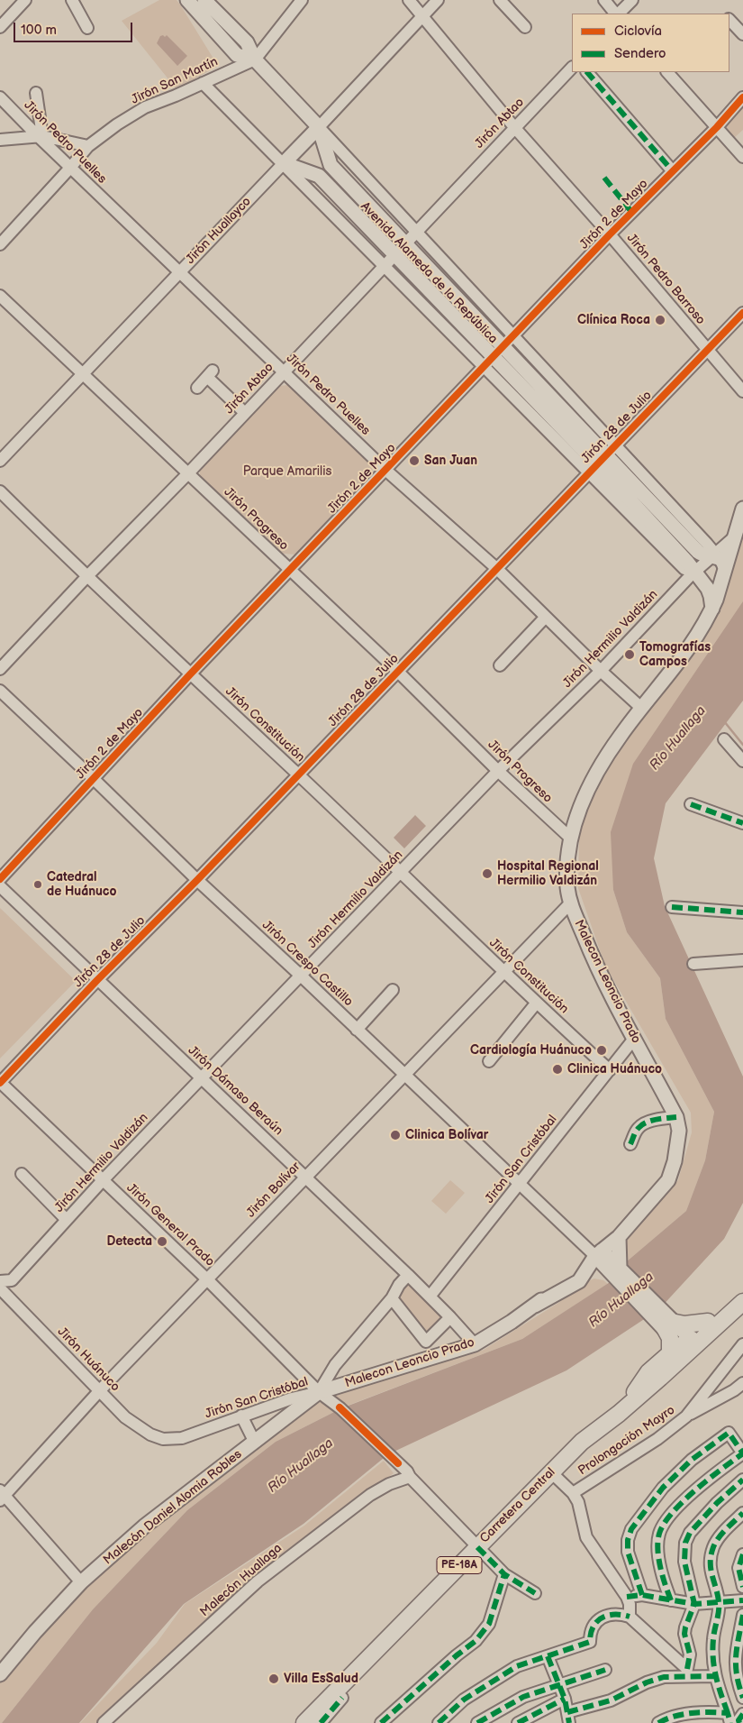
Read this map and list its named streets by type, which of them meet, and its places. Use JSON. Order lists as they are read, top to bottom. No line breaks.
{"streets":{"highway":["Carretera Central","PE-18A"],"main road":["Jirón Huallayco","Avenida Alameda de la República","Malecon Leoncio Prado","Malecón Daniel Alomia Robles"],"street":["Jirón San Martín","Jirón Abtao","Jirón Pedro Puelles","Jirón 2 de Mayo","Jirón Pedro Barroso","Jirón 28 de Julio","Jirón Progreso","Jirón Hermilio Valdizán","Jirón Constitución","Jirón Crespo Castillo","Jirón Dámaso Beraún","Jirón San Cristóbal","Jirón Bolívar","Jirón General Prado","Jirón Huánuco","Prolongación Mayro","Malecón Huallaga"]},"crossings":[["Jirón San Martín","Jirón Pedro Puelles"],["Jirón San Martín","Avenida Alameda de la República"],["Jirón Abtao","Jirón Pedro Puelles"],["Jirón Abtao","Avenida Alameda de la República"],["Jirón Abtao","Jirón Pedro Barroso"],["Jirón Abtao","Jirón Progreso"],["Jirón Abtao","Jirón Constitución"],["Jirón Pedro Puelles","Jirón 2 de Mayo"],["Jirón Pedro Puelles","Jirón Huallayco"],["Jirón Pedro Puelles","Jirón 28 de Julio"],["Jirón Pedro Puelles","Jirón Hermilio Valdizán"],["Jirón Pedro Puelles","Malecon Leoncio Prado"],["Jirón 2 de Mayo","Avenida Alameda de la República"],["Jirón 2 de Mayo","Jirón Pedro Barroso"],["Jirón 2 de Mayo","Jirón Progreso"],["Jirón 2 de Mayo","Jirón Constitución"],["Jirón 2 de Mayo","Jirón Crespo Castillo"],["Jirón Huallayco","Avenida Alameda de la República"],["Jirón Huallayco","Jirón Pedro Barroso"],["Jirón Huallayco","Jirón Progreso"],["Avenida Alameda de la República","Jirón 28 de Julio"],["Avenida Alameda de la República","Jirón Hermilio Valdizán"],["Avenida Alameda de la República","Malecon Leoncio Prado"],["Jirón Pedro Barroso","Jirón 28 de Julio"],["Jirón 28 de Julio","Jirón Progreso"],["Jirón 28 de Julio","Jirón Constitución"],["Jirón 28 de Julio","Jirón Crespo Castillo"],["Jirón 28 de Julio","Jirón Dámaso Beraún"],["Jirón 28 de Julio","Jirón General Prado"],["Jirón Progreso","Jirón Hermilio Valdizán"],["Jirón Progreso","Malecon Leoncio Prado"],["Jirón Hermilio Valdizán","Jirón Constitución"],["Jirón Hermilio Valdizán","Jirón Crespo Castillo"],["Jirón Hermilio Valdizán","Malecon Leoncio Prado"],["Jirón Hermilio Valdizán","Jirón Dámaso Beraún"],["Jirón Hermilio Valdizán","Jirón General Prado"],["Jirón Constitución","Jirón San Cristóbal"],["Jirón Constitución","Jirón Bolívar"],["Jirón Crespo Castillo","Malecon Leoncio Prado"],["Jirón Crespo Castillo","Jirón San Cristóbal"],["Jirón Crespo Castillo","Jirón Bolívar"],["Malecon Leoncio Prado","Jirón Dámaso Beraún"],["Malecon Leoncio Prado","Jirón San Cristóbal"],["Malecon Leoncio Prado","Jirón Bolívar"],["Malecon Leoncio Prado","Jirón General Prado"],["Malecon Leoncio Prado","Malecón Daniel Alomia Robles"],["Jirón Dámaso Beraún","Jirón San Cristóbal"],["Jirón Dámaso Beraún","Jirón Bolívar"],["Jirón San Cristóbal","Jirón General Prado"],["Jirón San Cristóbal","Jirón Huánuco"],["Jirón San Cristóbal","Malecón Daniel Alomia Robles"],["Jirón Bolívar","Jirón General Prado"],["Jirón Bolívar","Jirón Huánuco"],["Jirón General Prado","Carretera Central"],["Jirón General Prado","Malecón Daniel Alomia Robles"],["Jirón General Prado","Malecón Huallaga"],["Carretera Central","PE-18A"]],"water":["Río Huallaga"],"parks":["Parque Amarilis"],"places":["Clínica Roca","San Juan","Tomografías Campos","Hospital Regional Hermilio Valdizán","Catedral de Huánuco","Cardiología Huánuco","Clinica Huánuco","Clinica Bolívar","Detecta","Villa EsSalud"],"legend":["Ciclovía","Sendero"],"scale_bar":"100 m"}
